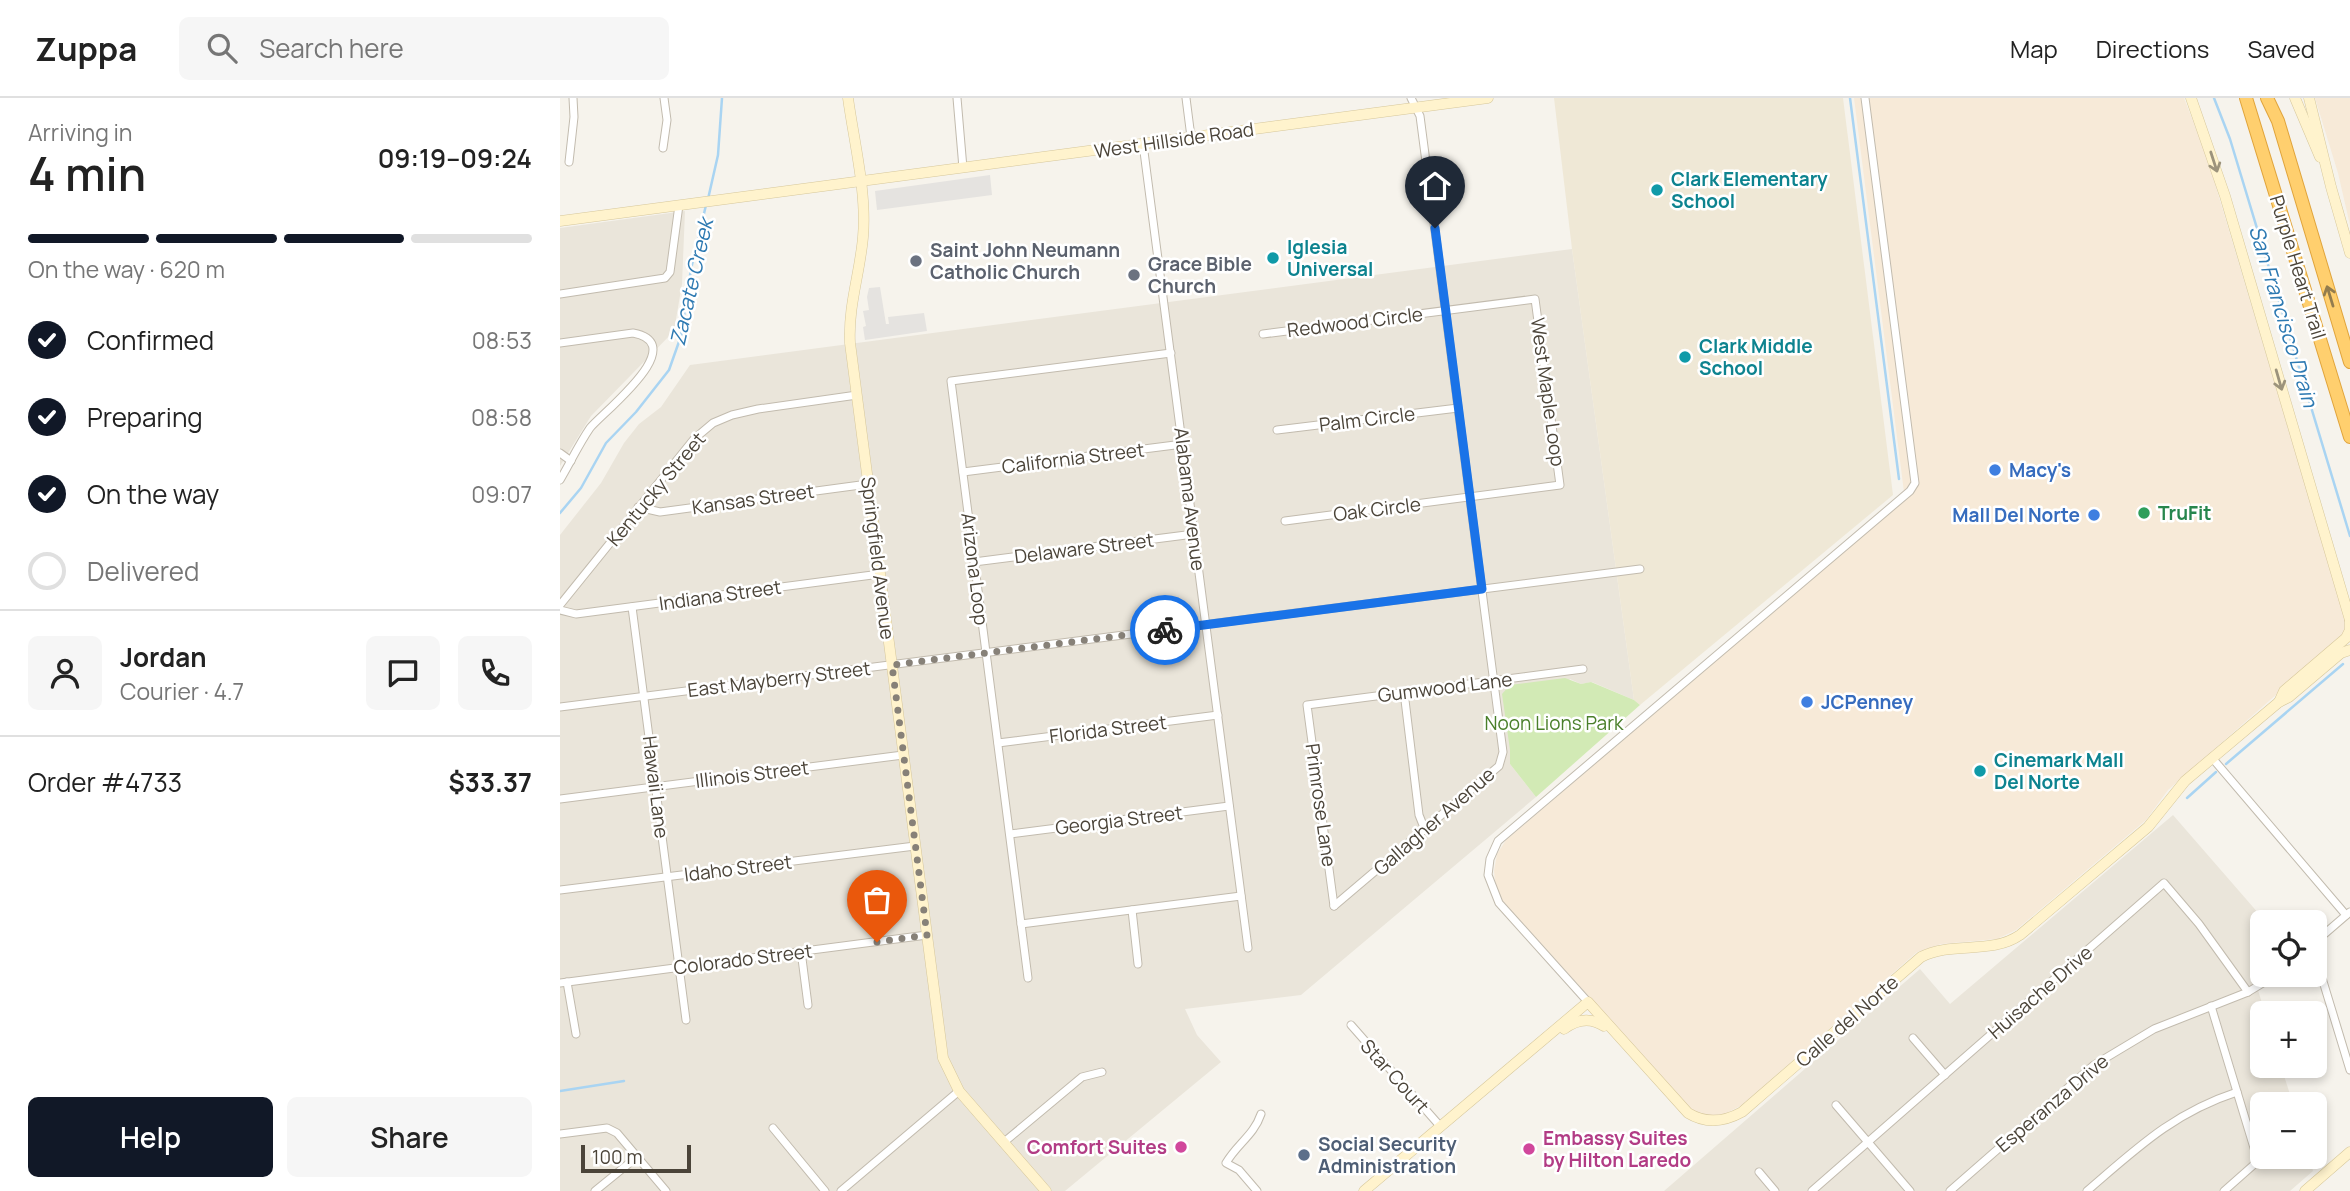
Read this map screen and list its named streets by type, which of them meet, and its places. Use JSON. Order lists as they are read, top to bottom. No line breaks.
{"streets":{"highway":["Purple Heart Trail"],"street":["West Hillside Road","Redwood Circle","West Maple Loop","Palm Circle","California Street","Kentucky Street","Kansas Street","Alabama Avenue","Oak Circle","Delaware Street","Springfield Avenue","Arizona Loop","Indiana Street","East Mayberry Street","Gumwood Lane","Florida Street","Illinois Street","Hawaii Lane","Primrose Lane","Georgia Street","Gallagher Avenue","Idaho Street","Colorado Street","Huisache Drive","Calle del Norte","Star Court","Esperanza Drive"]},"crossings":[["West Hillside Road","Alabama Avenue"],["West Hillside Road","Springfield Avenue"],["West Hillside Road","Gallagher Avenue"],["Redwood Circle","West Maple Loop"],["Redwood Circle","Gallagher Avenue"],["West Maple Loop","Oak Circle"],["West Maple Loop","Gallagher Avenue"],["Palm Circle","Gallagher Avenue"],["California Street","Alabama Avenue"],["California Street","Arizona Loop"],["Kentucky Street","Kansas Street"],["Kentucky Street","Springfield Avenue"],["Kansas Street","Springfield Avenue"],["Alabama Avenue","Delaware Street"],["Alabama Avenue","Arizona Loop"],["Alabama Avenue","East Mayberry Street"],["Alabama Avenue","Florida Street"],["Alabama Avenue","Georgia Street"],["Oak Circle","Gallagher Avenue"],["Delaware Street","Arizona Loop"],["Springfield Avenue","Indiana Street"],["Springfield Avenue","East Mayberry Street"],["Springfield Avenue","Illinois Street"],["Springfield Avenue","Idaho Street"],["Springfield Avenue","Colorado Street"],["Arizona Loop","East Mayberry Street"],["Arizona Loop","Florida Street"],["Arizona Loop","Georgia Street"],["Indiana Street","Hawaii Lane"],["East Mayberry Street","Hawaii Lane"],["East Mayberry Street","Gallagher Avenue"],["Gumwood Lane","Primrose Lane"],["Gumwood Lane","Gallagher Avenue"],["Illinois Street","Hawaii Lane"],["Hawaii Lane","Idaho Street"],["Hawaii Lane","Colorado Street"],["Primrose Lane","Gallagher Avenue"],["Huisache Drive","Esperanza Drive"]],"water":["Zacate Creek","San Francisco Drain"],"parks":["Noon Lions Park"],"places":["Clark Elementary School","Iglesia Universal","Saint John Neumann Catholic Church","Grace Bible Church","Clark Middle School","Macy's","TruFit","Mall Del Norte","JCPenney","Cinemark Mall Del Norte","Comfort Suites","Embassy Suites by Hilton Laredo","Social Security Administration"],"scale_bar":"100 m","page":{"header":"Zuppa","search":"Search here","nav":["Map","Directions","Saved"],"heading":["4 min","Arriving in","09:19–09:24"],"panel":["Jordan","Courier · 4.7","Order #4733","$33.37"],"bar":"On the way · 620 m","list":[["Confirmed","08:53"],["Preparing","08:58"],["On the way","09:07"],"Delivered"],"map_buttons":["+","−"],"buttons":["Help","Share"],"scale":"100 m"}}
